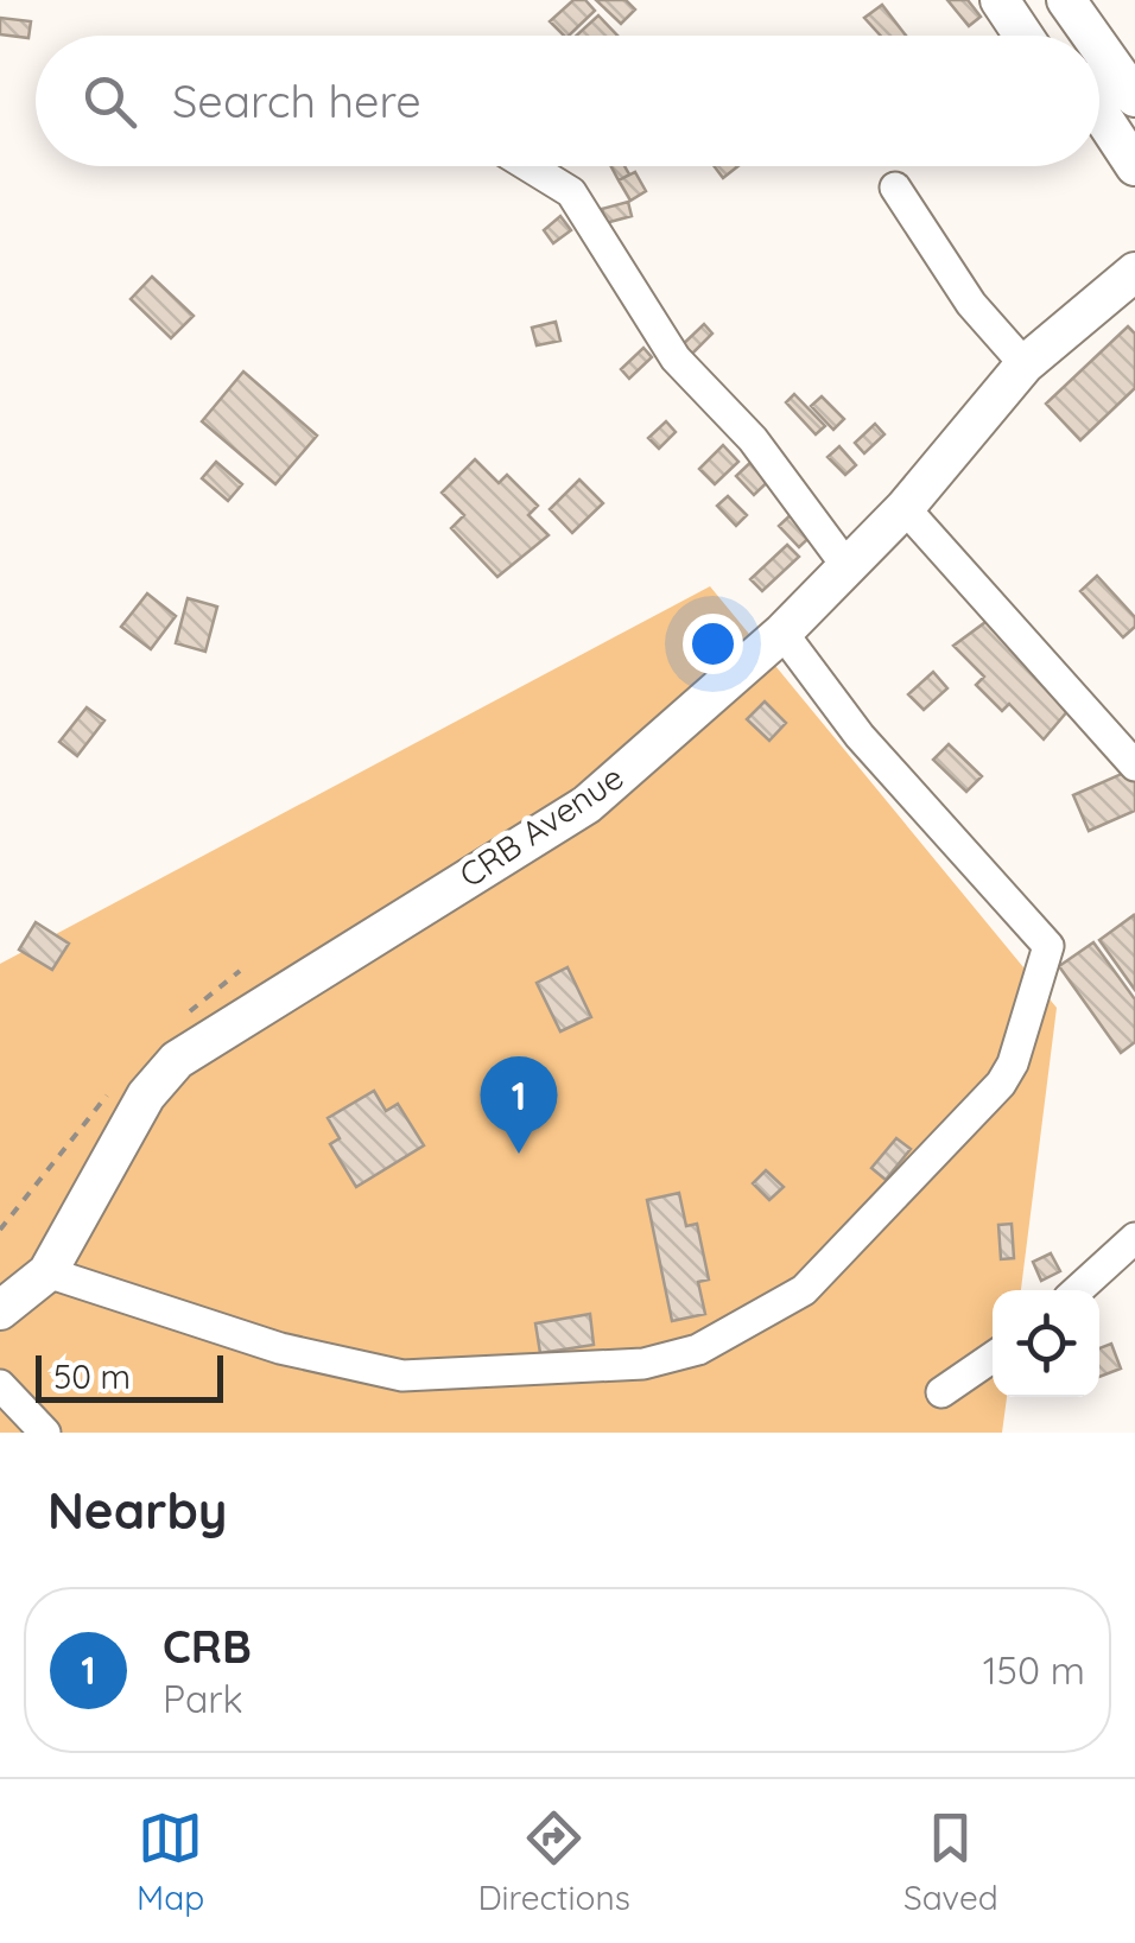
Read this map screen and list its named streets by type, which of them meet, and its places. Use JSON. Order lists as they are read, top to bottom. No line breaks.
{"streets":{"main road":["CRB Avenue"]},"scale_bar":"50 m","page":{"search":"Search here","pins":"1","scale":"50 m","heading":"Nearby","list":[{"mark":"1","name":"CRB","note":"Park","value":"150 m"}],"nav":["Map","Directions","Saved"]}}
